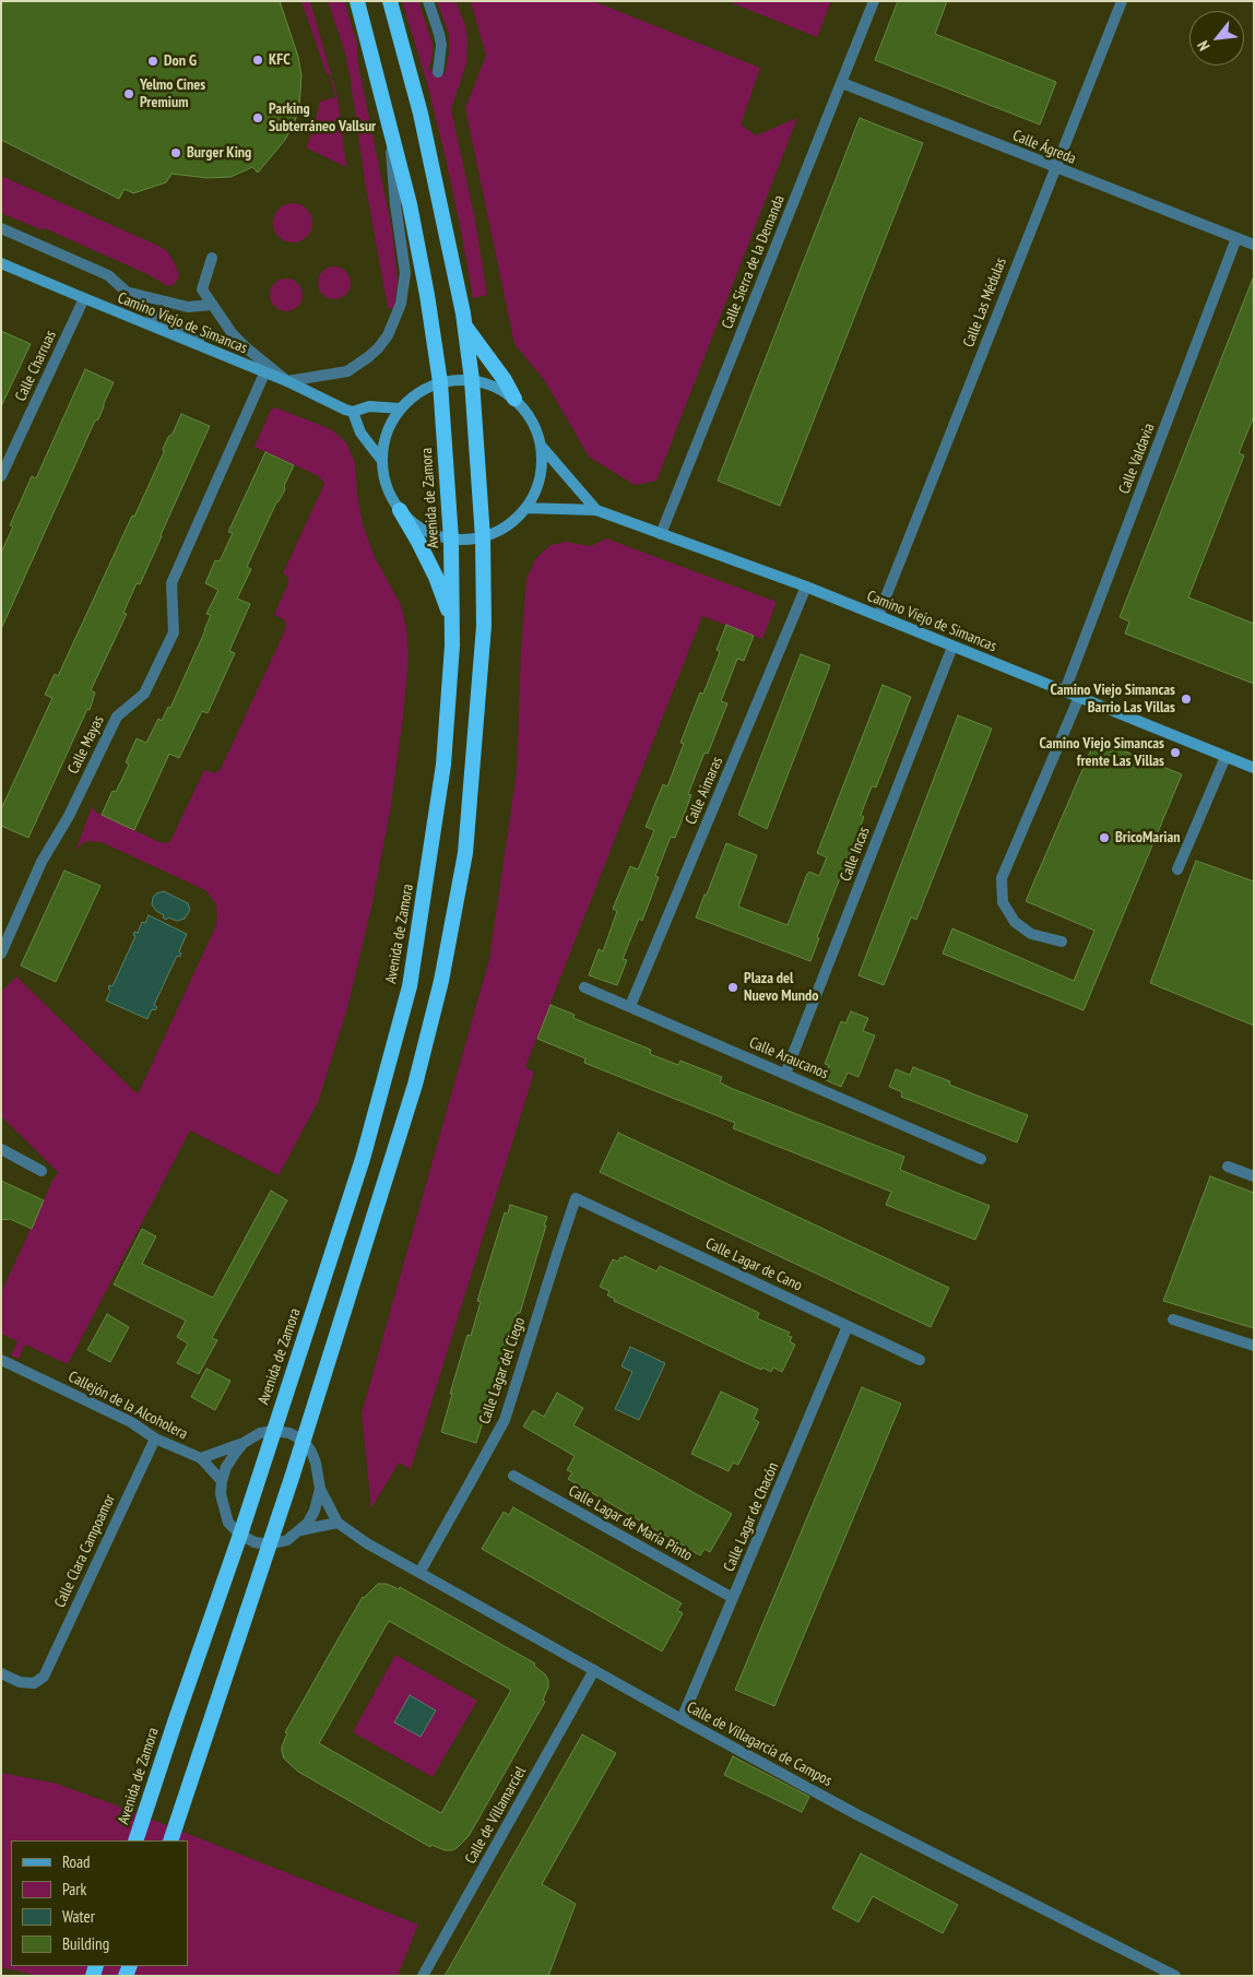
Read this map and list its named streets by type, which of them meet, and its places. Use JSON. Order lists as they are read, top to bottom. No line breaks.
{"streets":{"highway":["Avenida de Zamora"],"main road":["Camino Viejo de Simancas"],"street":["Calle Ágreda","Calle Sierra de la Demanda","Calle Las Médulas","Calle Charruas","Calle Valdavia","Calle Mayas","Calle Aimaras","Calle Incas","Calle Araucanos","Calle Lagar de Cano","Calle Lagar del Ciego","Callejón de la Alcoholera","Calle Lagar de Chacón","Calle Lagar de María Pinto","Calle Clara Campoamor","Calle de Villagarcía de Campos","Calle de Villamarciel"]},"crossings":[["Calle Ágreda","Calle Sierra de la Demanda"],["Calle Ágreda","Calle Las Médulas"],["Calle Ágreda","Calle Valdavia"],["Calle Sierra de la Demanda","Camino Viejo de Simancas"],["Calle Las Médulas","Camino Viejo de Simancas"],["Camino Viejo de Simancas","Calle Charruas"],["Camino Viejo de Simancas","Calle Valdavia"],["Camino Viejo de Simancas","Calle Mayas"],["Camino Viejo de Simancas","Calle Aimaras"],["Camino Viejo de Simancas","Calle Incas"],["Calle Aimaras","Calle Araucanos"],["Calle Incas","Calle Araucanos"],["Calle Lagar de Cano","Calle Lagar del Ciego"],["Calle Lagar de Cano","Calle Lagar de Chacón"],["Calle Lagar del Ciego","Calle de Villagarcía de Campos"],["Callejón de la Alcoholera","Calle Clara Campoamor"],["Calle Lagar de Chacón","Calle Lagar de María Pinto"],["Calle Lagar de Chacón","Calle de Villagarcía de Campos"],["Calle de Villagarcía de Campos","Calle de Villamarciel"]],"places":["KFC","Don G","Yelmo Cines Premium","Parking Subterráneo Vallsur","Burger King","Camino Viejo Simancas Barrio Las Villas","Camino Viejo Simancas frente Las Villas","BricoMarian","Plaza del Nuevo Mundo"],"legend":["Road","Park","Water","Building"],"north":"bottom left"}
